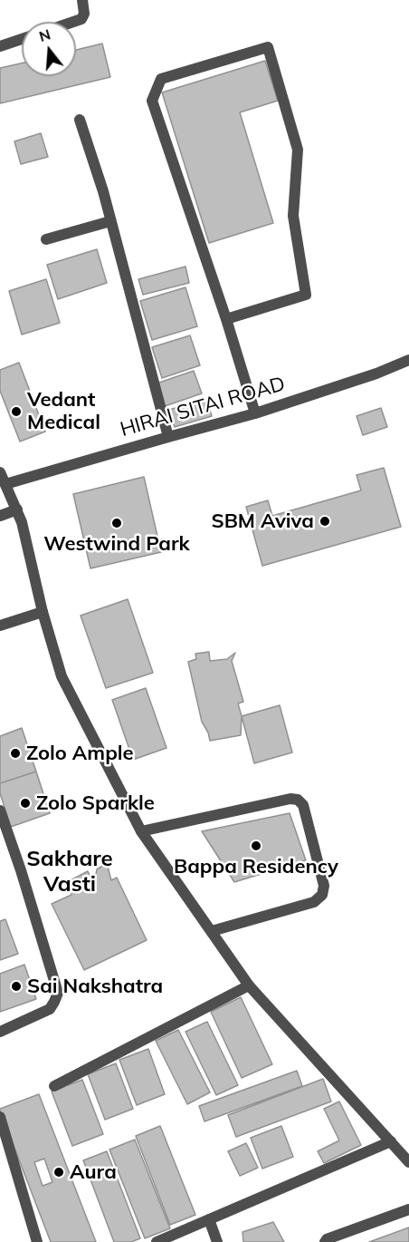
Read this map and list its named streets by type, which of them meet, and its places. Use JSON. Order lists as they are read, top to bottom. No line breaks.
{"streets":{"street":["HIRAI SITAI ROAD"]},"districts":["Sakhare Vasti"],"places":["Vedant Medical","SBM Aviva","Westwind Park","Zolo Ample","Zolo Sparkle","Bappa Residency","Sai Nakshatra","Aura"],"north":"top"}
